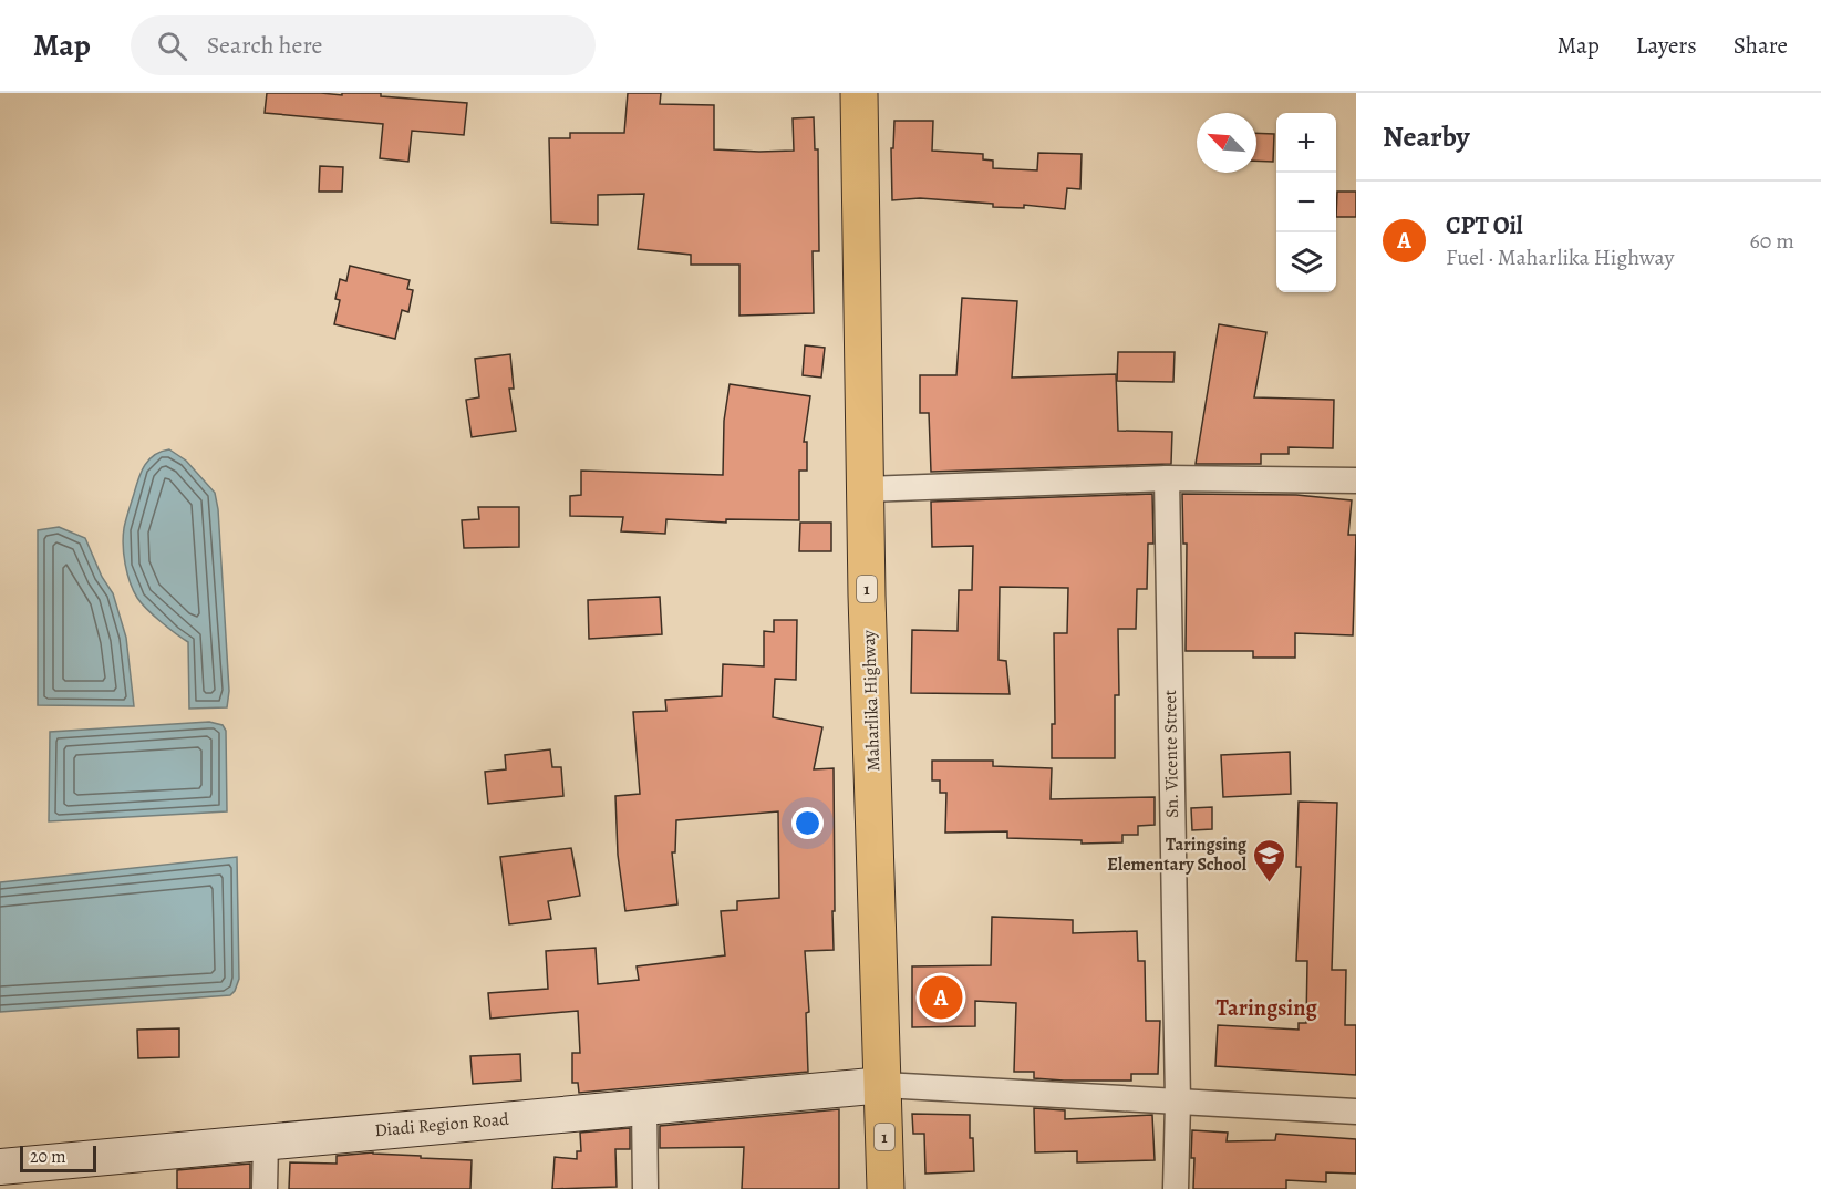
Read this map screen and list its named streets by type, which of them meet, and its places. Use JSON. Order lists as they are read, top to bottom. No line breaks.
{"streets":{"highway":["1","Maharlika Highway"],"main road":["Diadi Region Road"],"street":["Sn. Vicente Street"]},"crossings":[["Maharlika Highway","Diadi Region Road"]],"districts":["Taringsing"],"places":{"school or university":["Taringsing Elementary School"]},"scale_bar":"20 m","north":"top left","page":{"header":"Map","search":"Search here","nav":["Map","Layers","Share"],"heading":"Nearby","map_buttons":["+","−"],"list":[{"mark":"A","name":"CPT Oil","note":"Fuel · Maharlika Highway","value":"60 m"}],"pins":"A","scale":"20 m"}}
